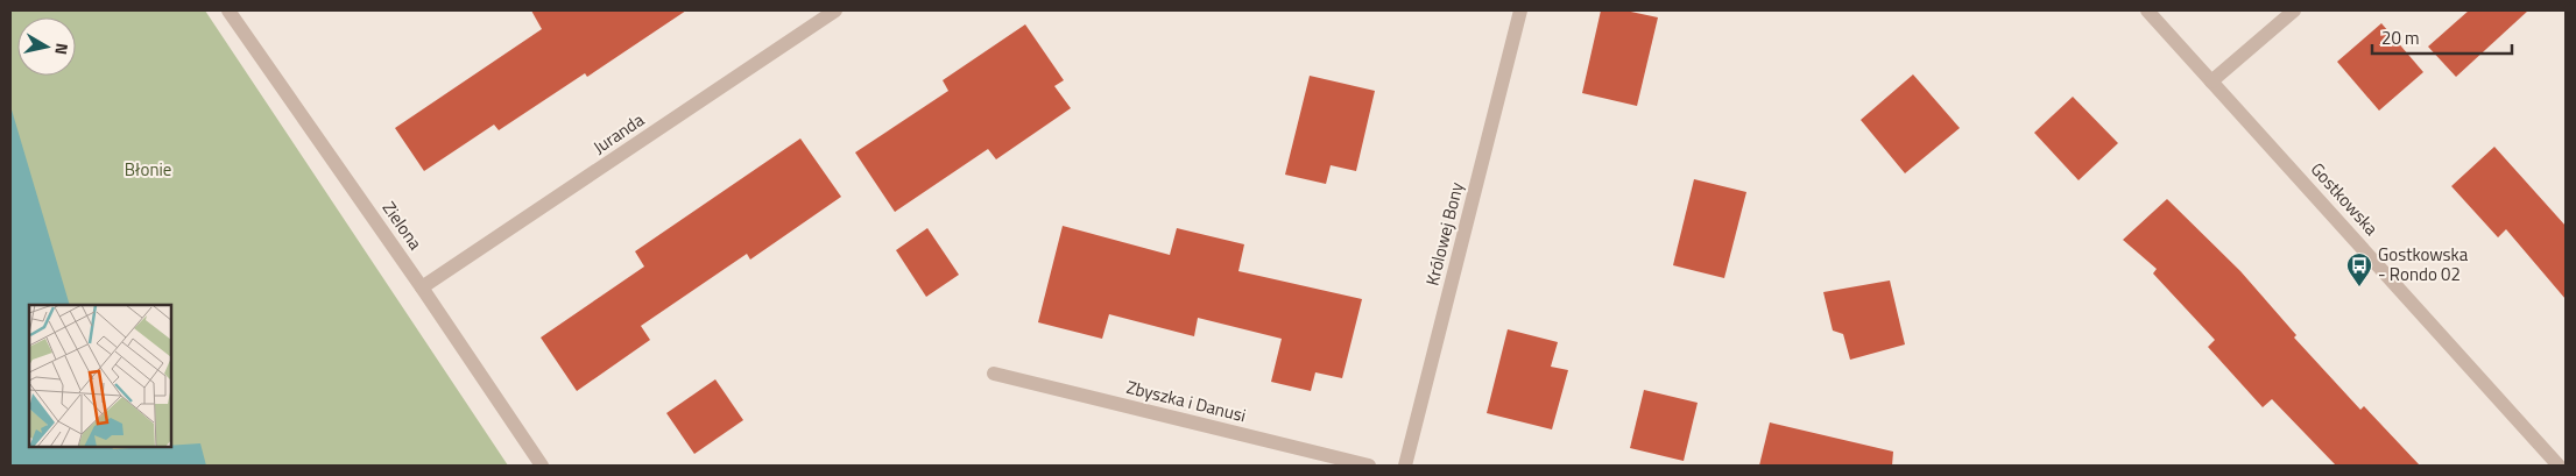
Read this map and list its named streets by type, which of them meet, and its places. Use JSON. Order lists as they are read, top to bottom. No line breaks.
{"streets":{"street":["Juranda","Gostkowska","Zielona","Królowej Bony","Zbyszka i Danusi"]},"crossings":[["Juranda","Zielona"]],"parks":["Błonie"],"places":{"bus stop":["Gostkowska - Rondo 02"]},"scale_bar":"20 m","north":"right"}
